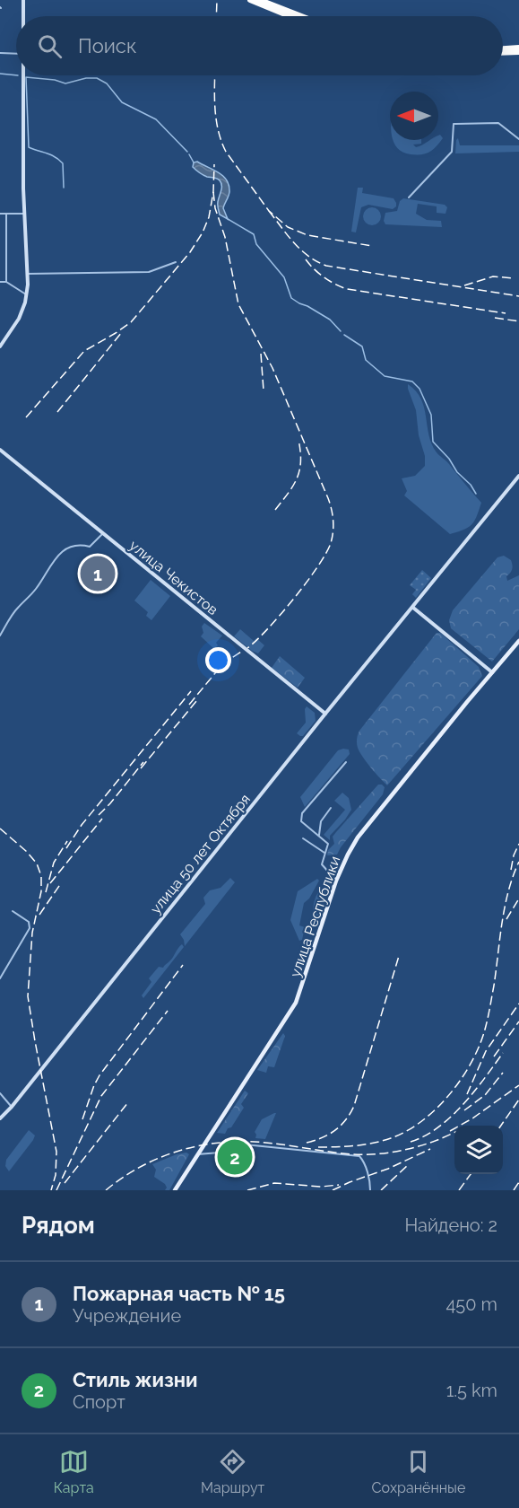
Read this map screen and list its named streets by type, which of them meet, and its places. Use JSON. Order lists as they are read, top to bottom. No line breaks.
{"streets":{"main road":["улица Чекистов","улица 50 лет Октября","улица Республики"]},"crossings":[["улица Чекистов","улица 50 лет Октября"]],"north":"left","page":{"search":"Поиск","pins":["1","2"],"heading":["Рядом","Найдено: 2"],"list":[{"mark":"1","name":"Пожарная часть № 15","note":"Учреждение","value":"450 m"},{"mark":"2","name":"Стиль жизни","note":"Спорт","value":"1.5 km"}],"nav":["Карта","Маршрут","Сохранённые"]}}
